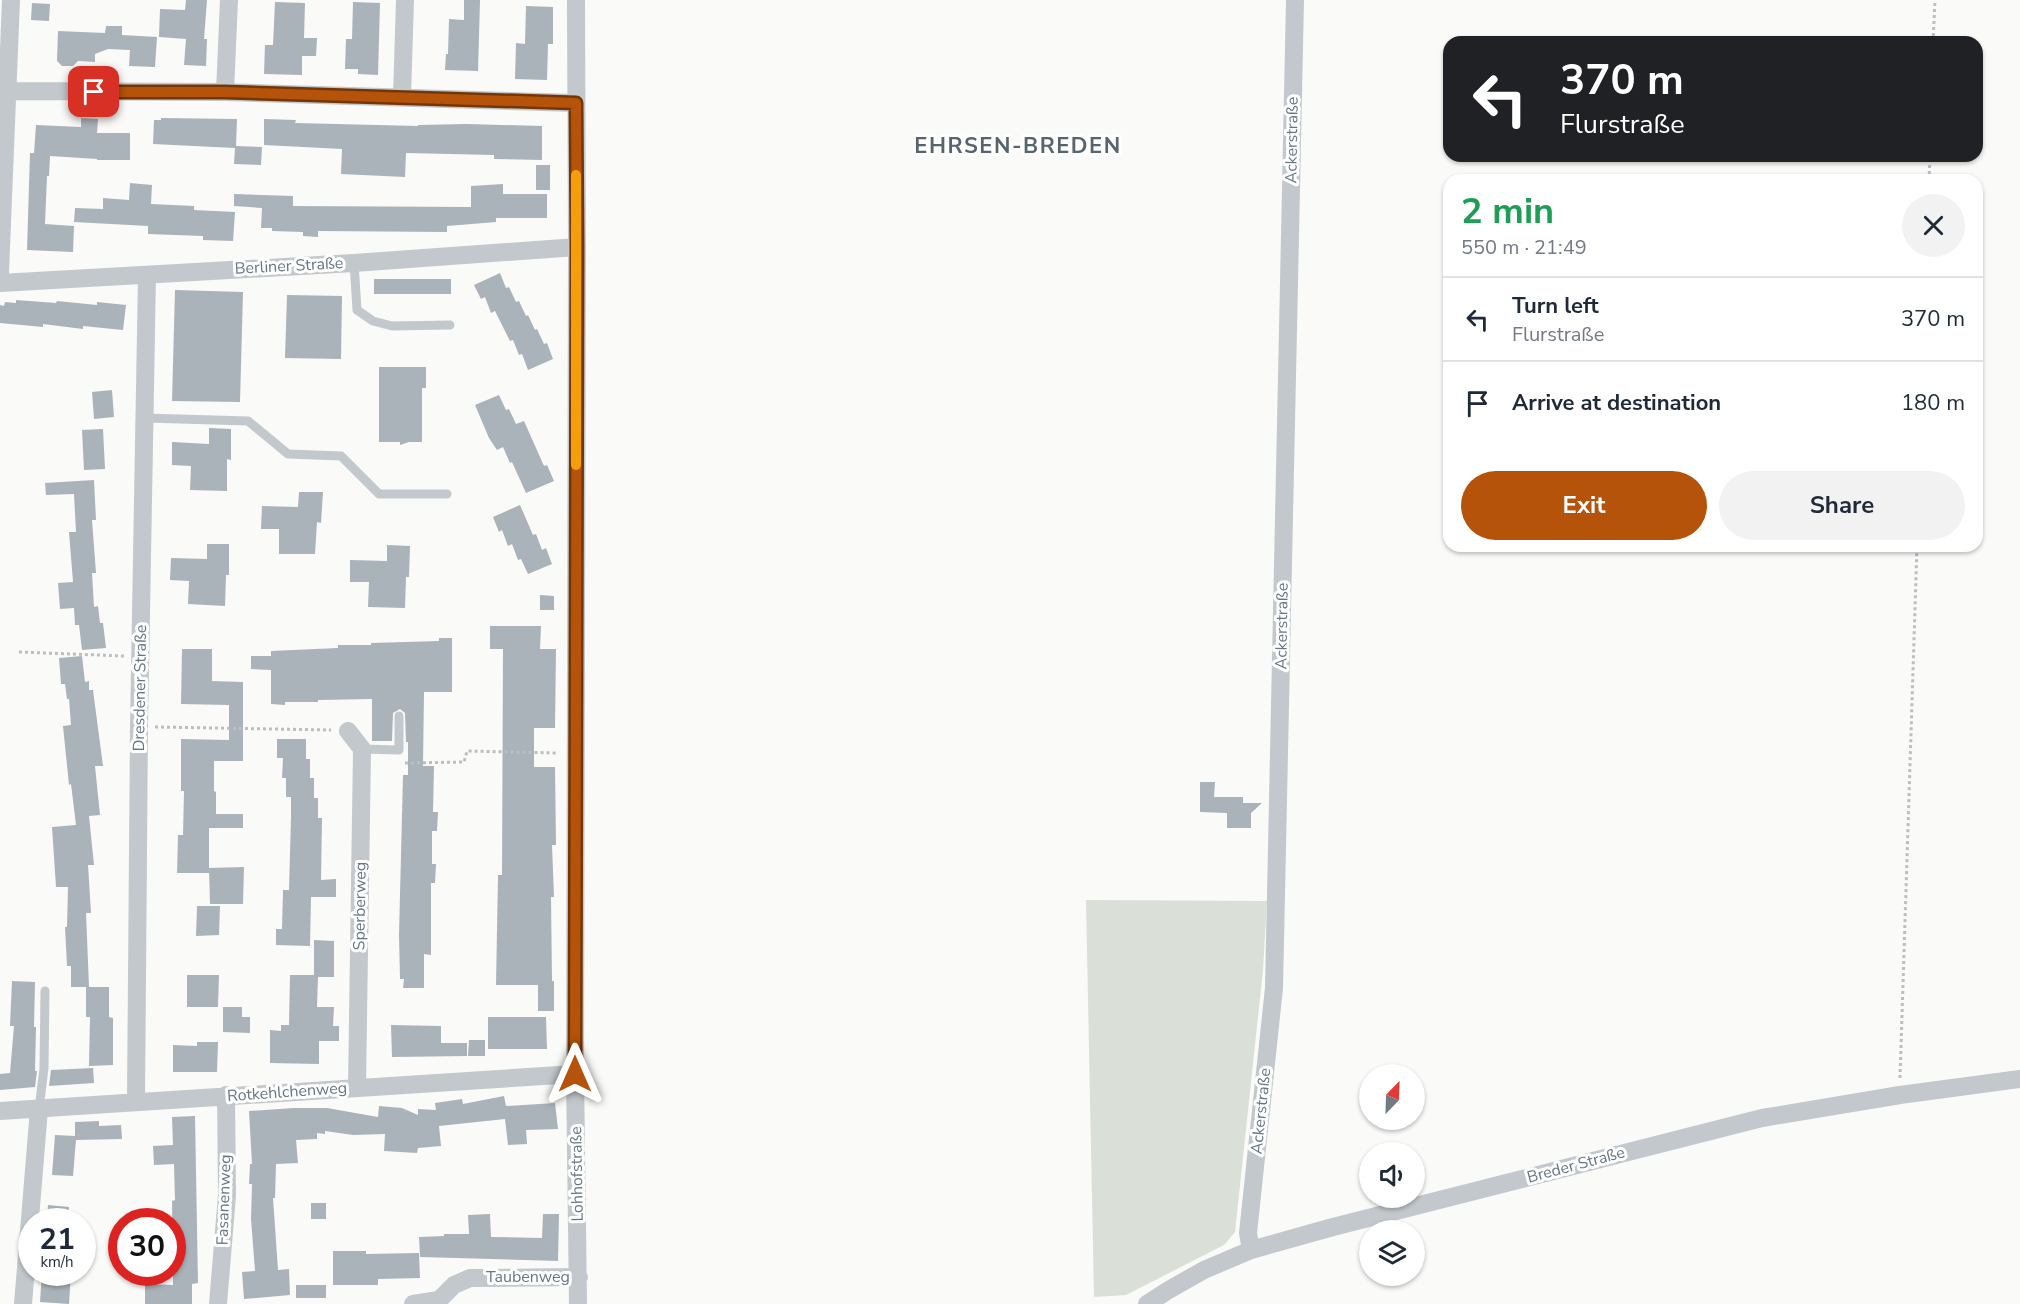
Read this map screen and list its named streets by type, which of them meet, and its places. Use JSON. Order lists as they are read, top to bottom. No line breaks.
{"streets":{"street":["Ackerstraße","Berliner Straße","Dresdener Straße","Sperberweg","Rotkehlchenweg","Breder Straße","Lohhofstraße","Fasanenweg","Taubenweg"]},"crossings":[["Ackerstraße","Breder Straße"],["Berliner Straße","Dresdener Straße"],["Berliner Straße","Lohhofstraße"],["Dresdener Straße","Rotkehlchenweg"],["Sperberweg","Rotkehlchenweg"],["Rotkehlchenweg","Lohhofstraße"],["Rotkehlchenweg","Fasanenweg"],["Lohhofstraße","Taubenweg"]],"districts":["EHRSEN-BREDEN"],"north":"top right","page":{"turn":["370 m","Flurstraße"],"heading":["2 min","550 m · 21:49"],"list":[{"name":"Turn left","note":"Flurstraße","value":"370 m"},{"name":"Arrive at destination","value":"180 m"}],"buttons":["Exit","Share"],"speed":"21 km/h","limit":"30"}}
